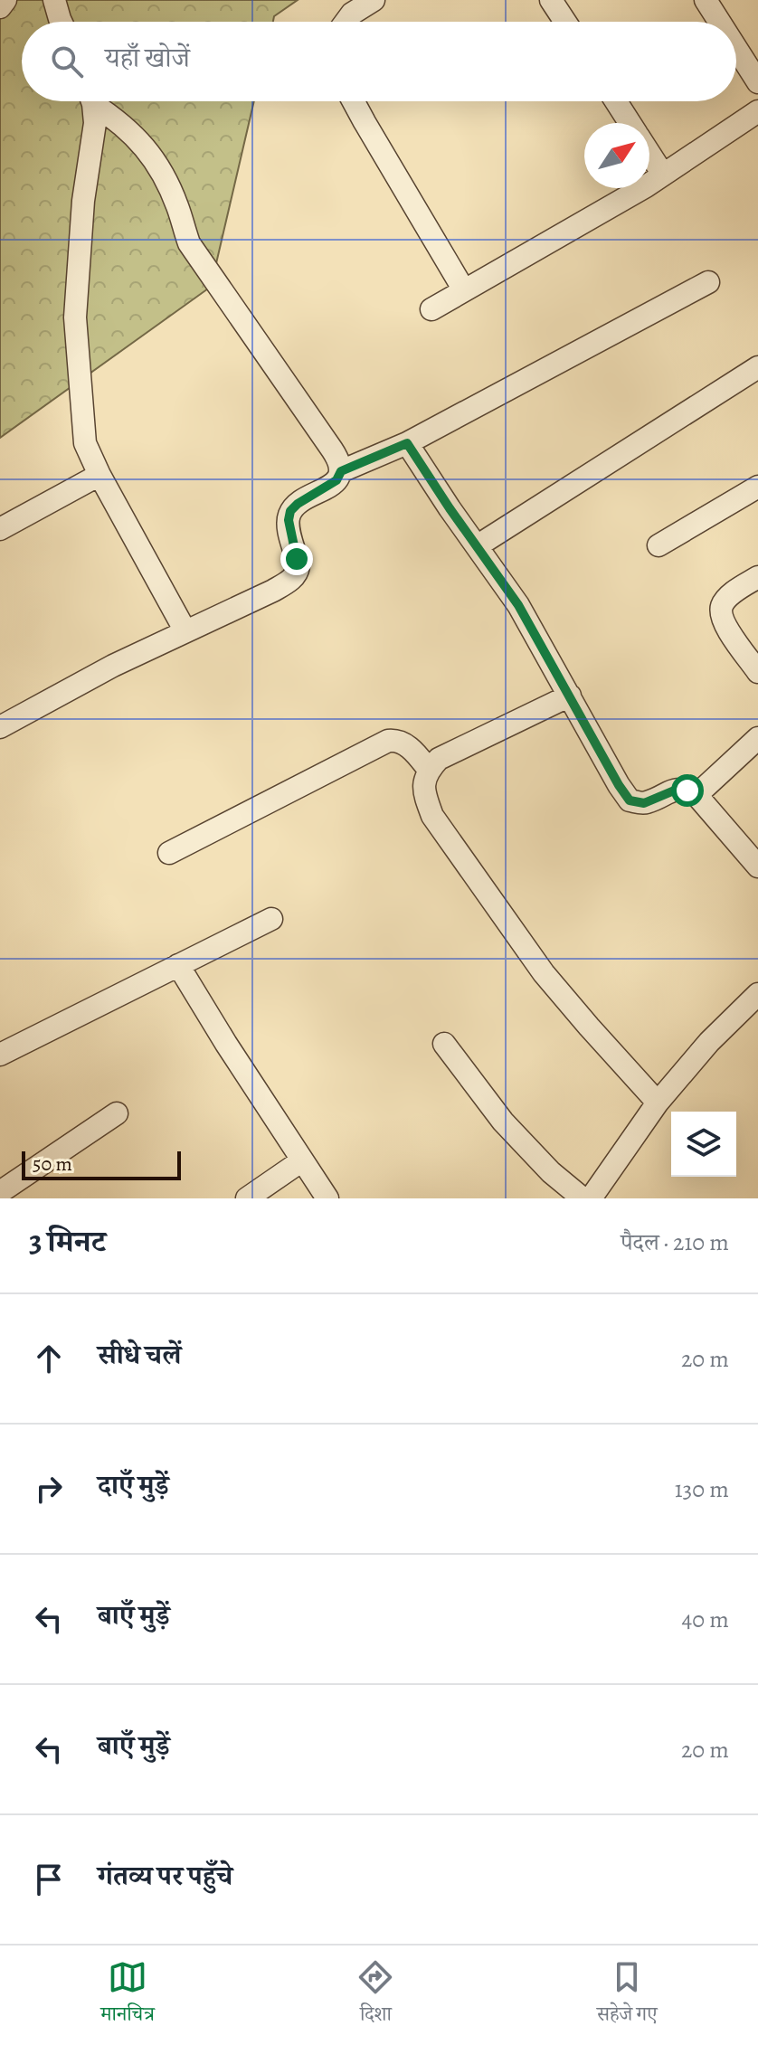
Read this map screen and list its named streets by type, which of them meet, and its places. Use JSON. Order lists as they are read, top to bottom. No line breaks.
{"scale_bar":"50 m","north":"top right","page":{"search":"यहाँ खोजें","scale":"50 m","heading":["3 मिनट","पैदल · 210 m"],"list":[["सीधे चलें","20 m"],["दाएँ मुड़ें","130 m"],["बाएँ मुड़ें","40 m"],["बाएँ मुड़ें","20 m"],"गंतव्य पर पहुँचे"],"nav":["मानचित्र","दिशा","सहेजे गए"]}}
